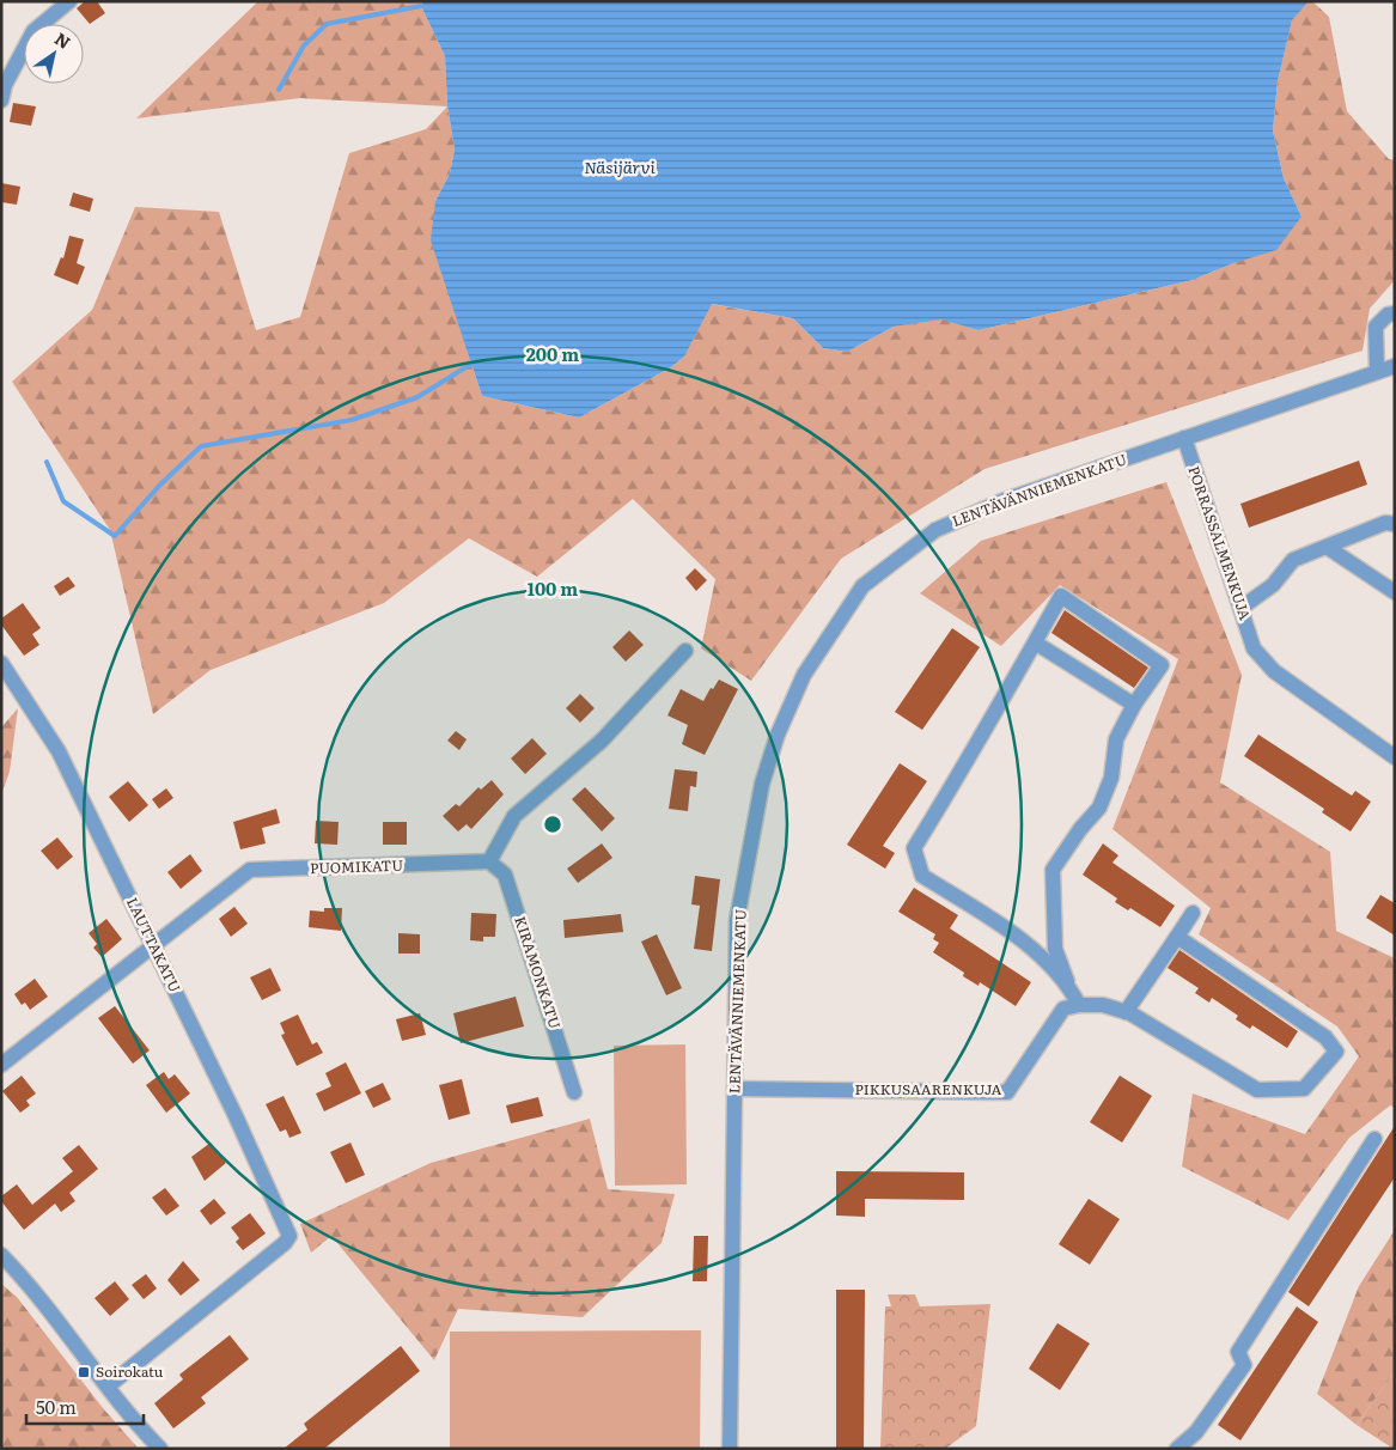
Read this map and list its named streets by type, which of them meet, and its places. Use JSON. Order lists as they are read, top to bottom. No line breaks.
{"streets":{"street":["LENTÄVÄNNIEMENKATU","PORRASSALMENKUJA","PUOMIKATU","LAUTTAKATU","KIRAMONKATU","PIKKUSAARENKUJA"]},"crossings":[["LENTÄVÄNNIEMENKATU","PORRASSALMENKUJA"],["LENTÄVÄNNIEMENKATU","PIKKUSAARENKUJA"],["PUOMIKATU","LAUTTAKATU"],["PUOMIKATU","KIRAMONKATU"]],"water":["Näsijärvi"],"places":{"transit":["Soirokatu"]},"scale_bar":"50 m","north":"top right","rings":["200 m","100 m"]}
